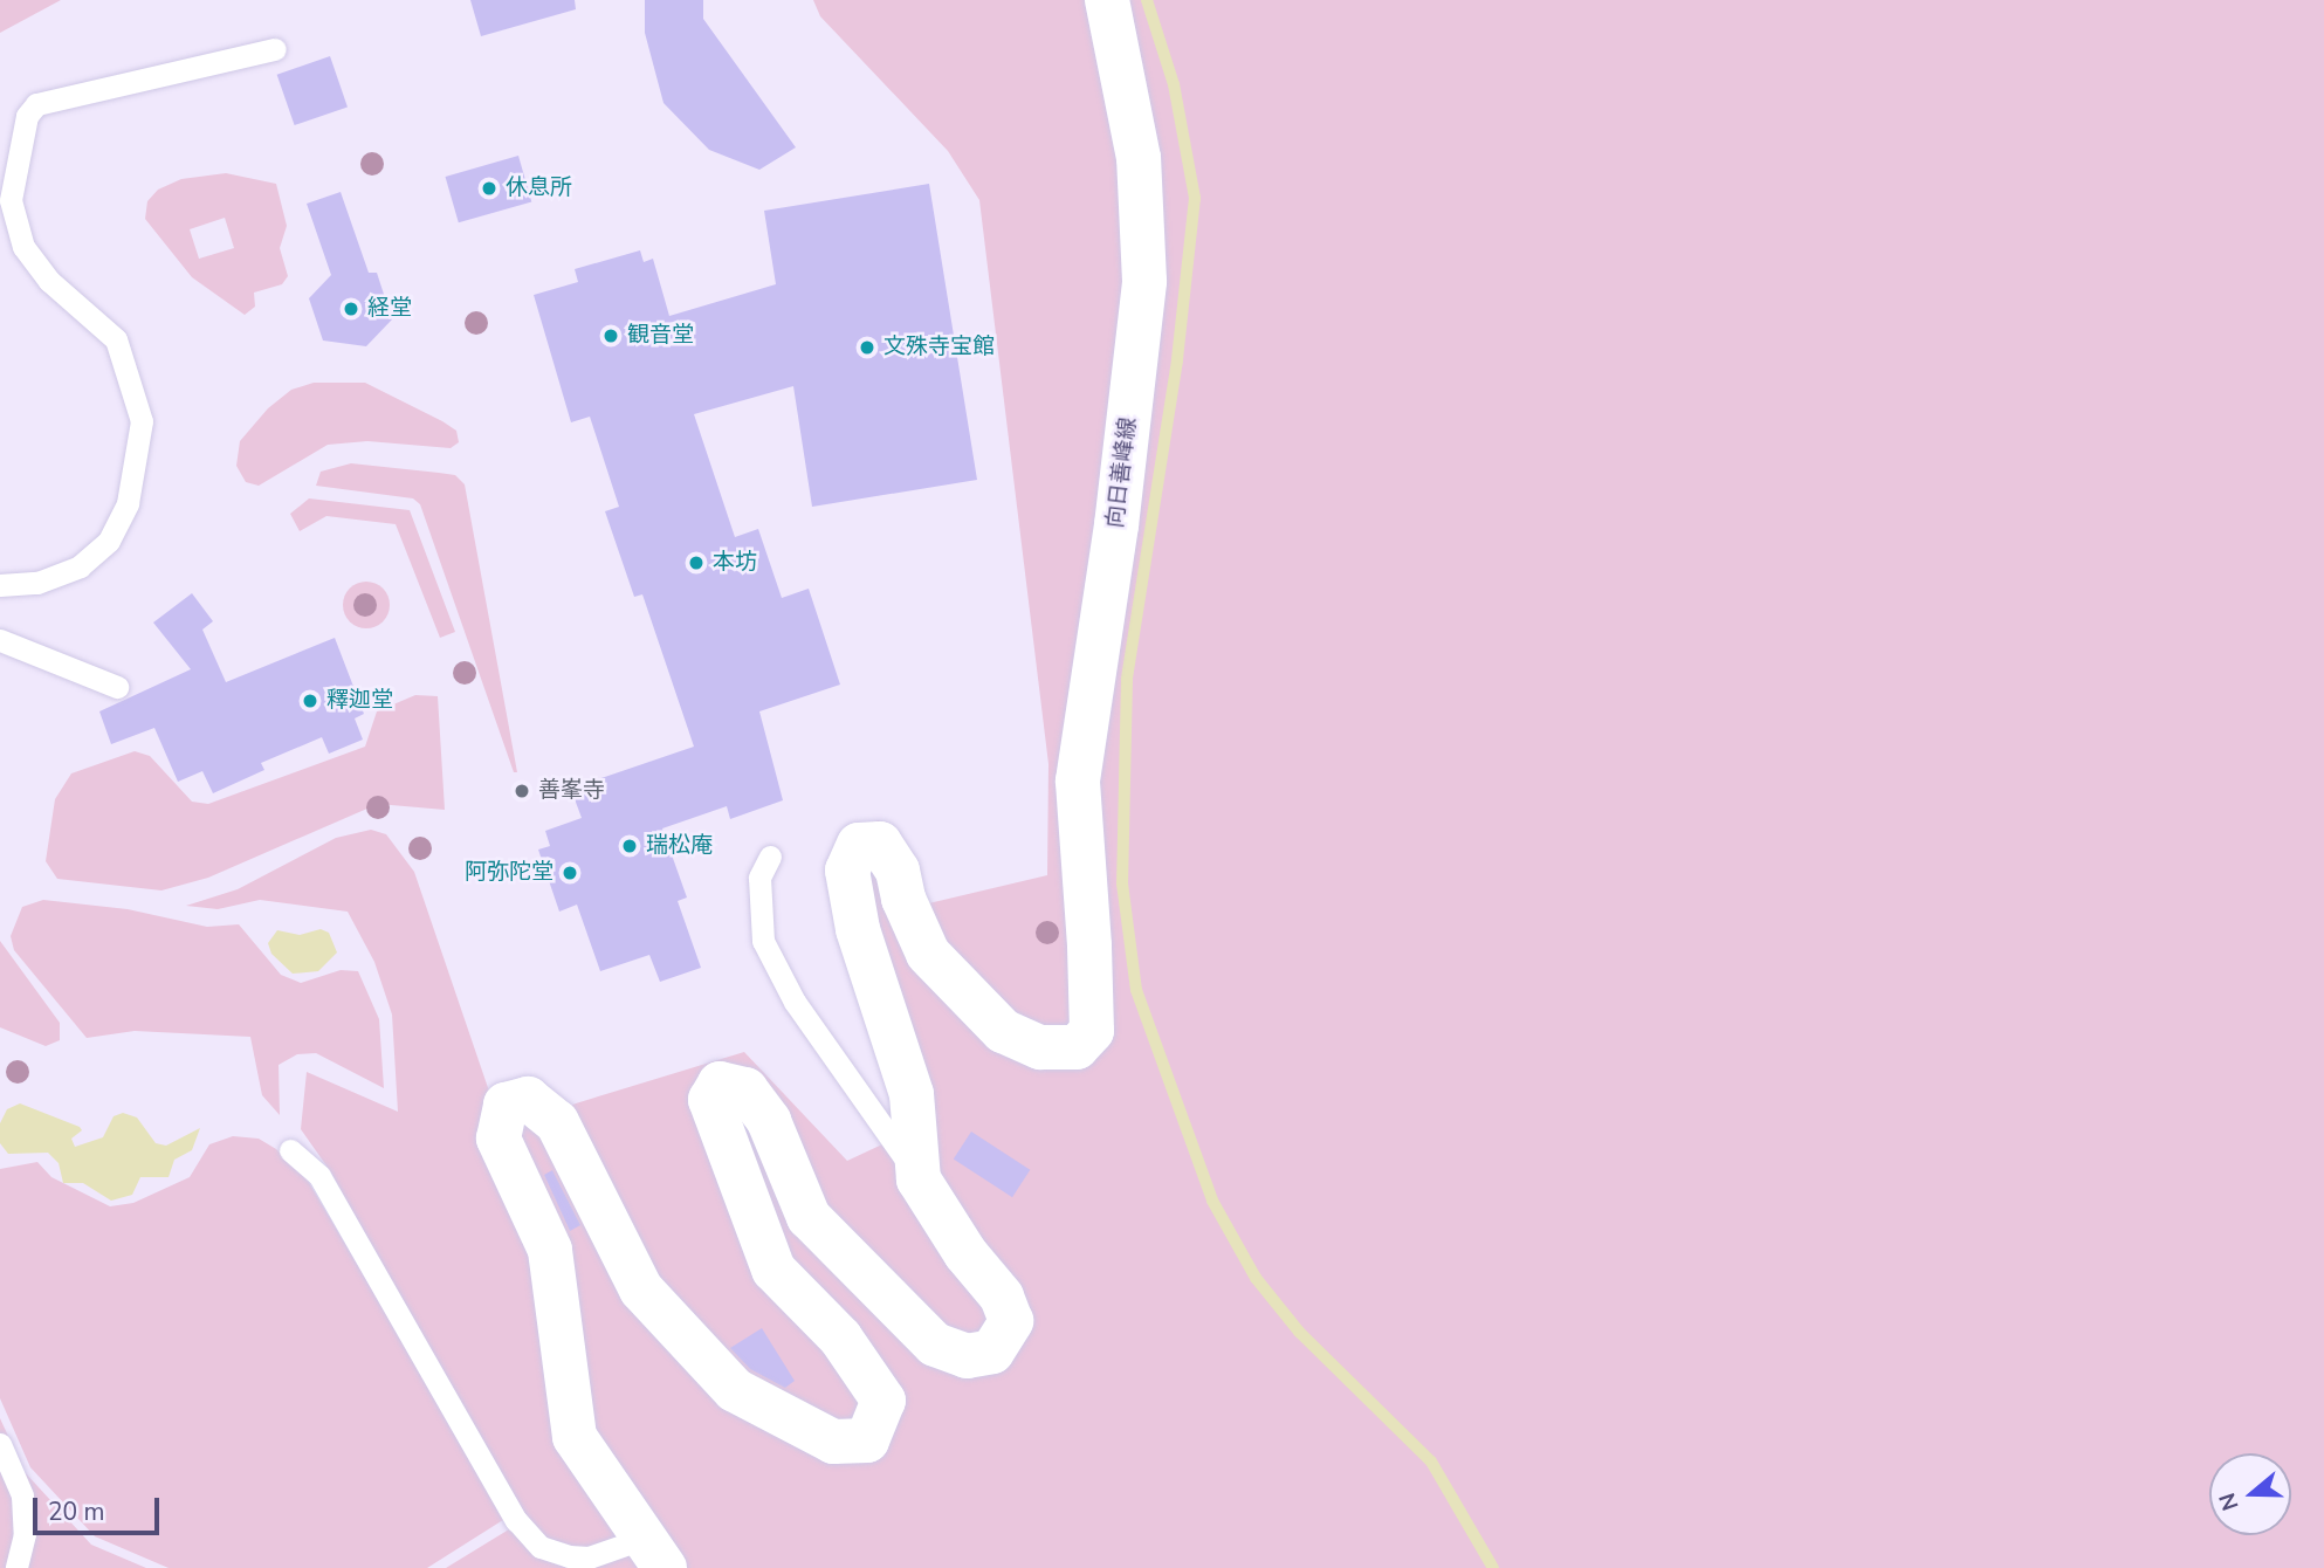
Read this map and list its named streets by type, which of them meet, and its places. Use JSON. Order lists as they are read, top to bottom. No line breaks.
{"streets":{"street":["向日善峰線"]},"places":["休息所","経堂","観音堂","文殊寺宝館","本坊","釋迦堂","善峯寺","瑞松庵","阿弥陀堂"],"scale_bar":"20 m","north":"left"}
